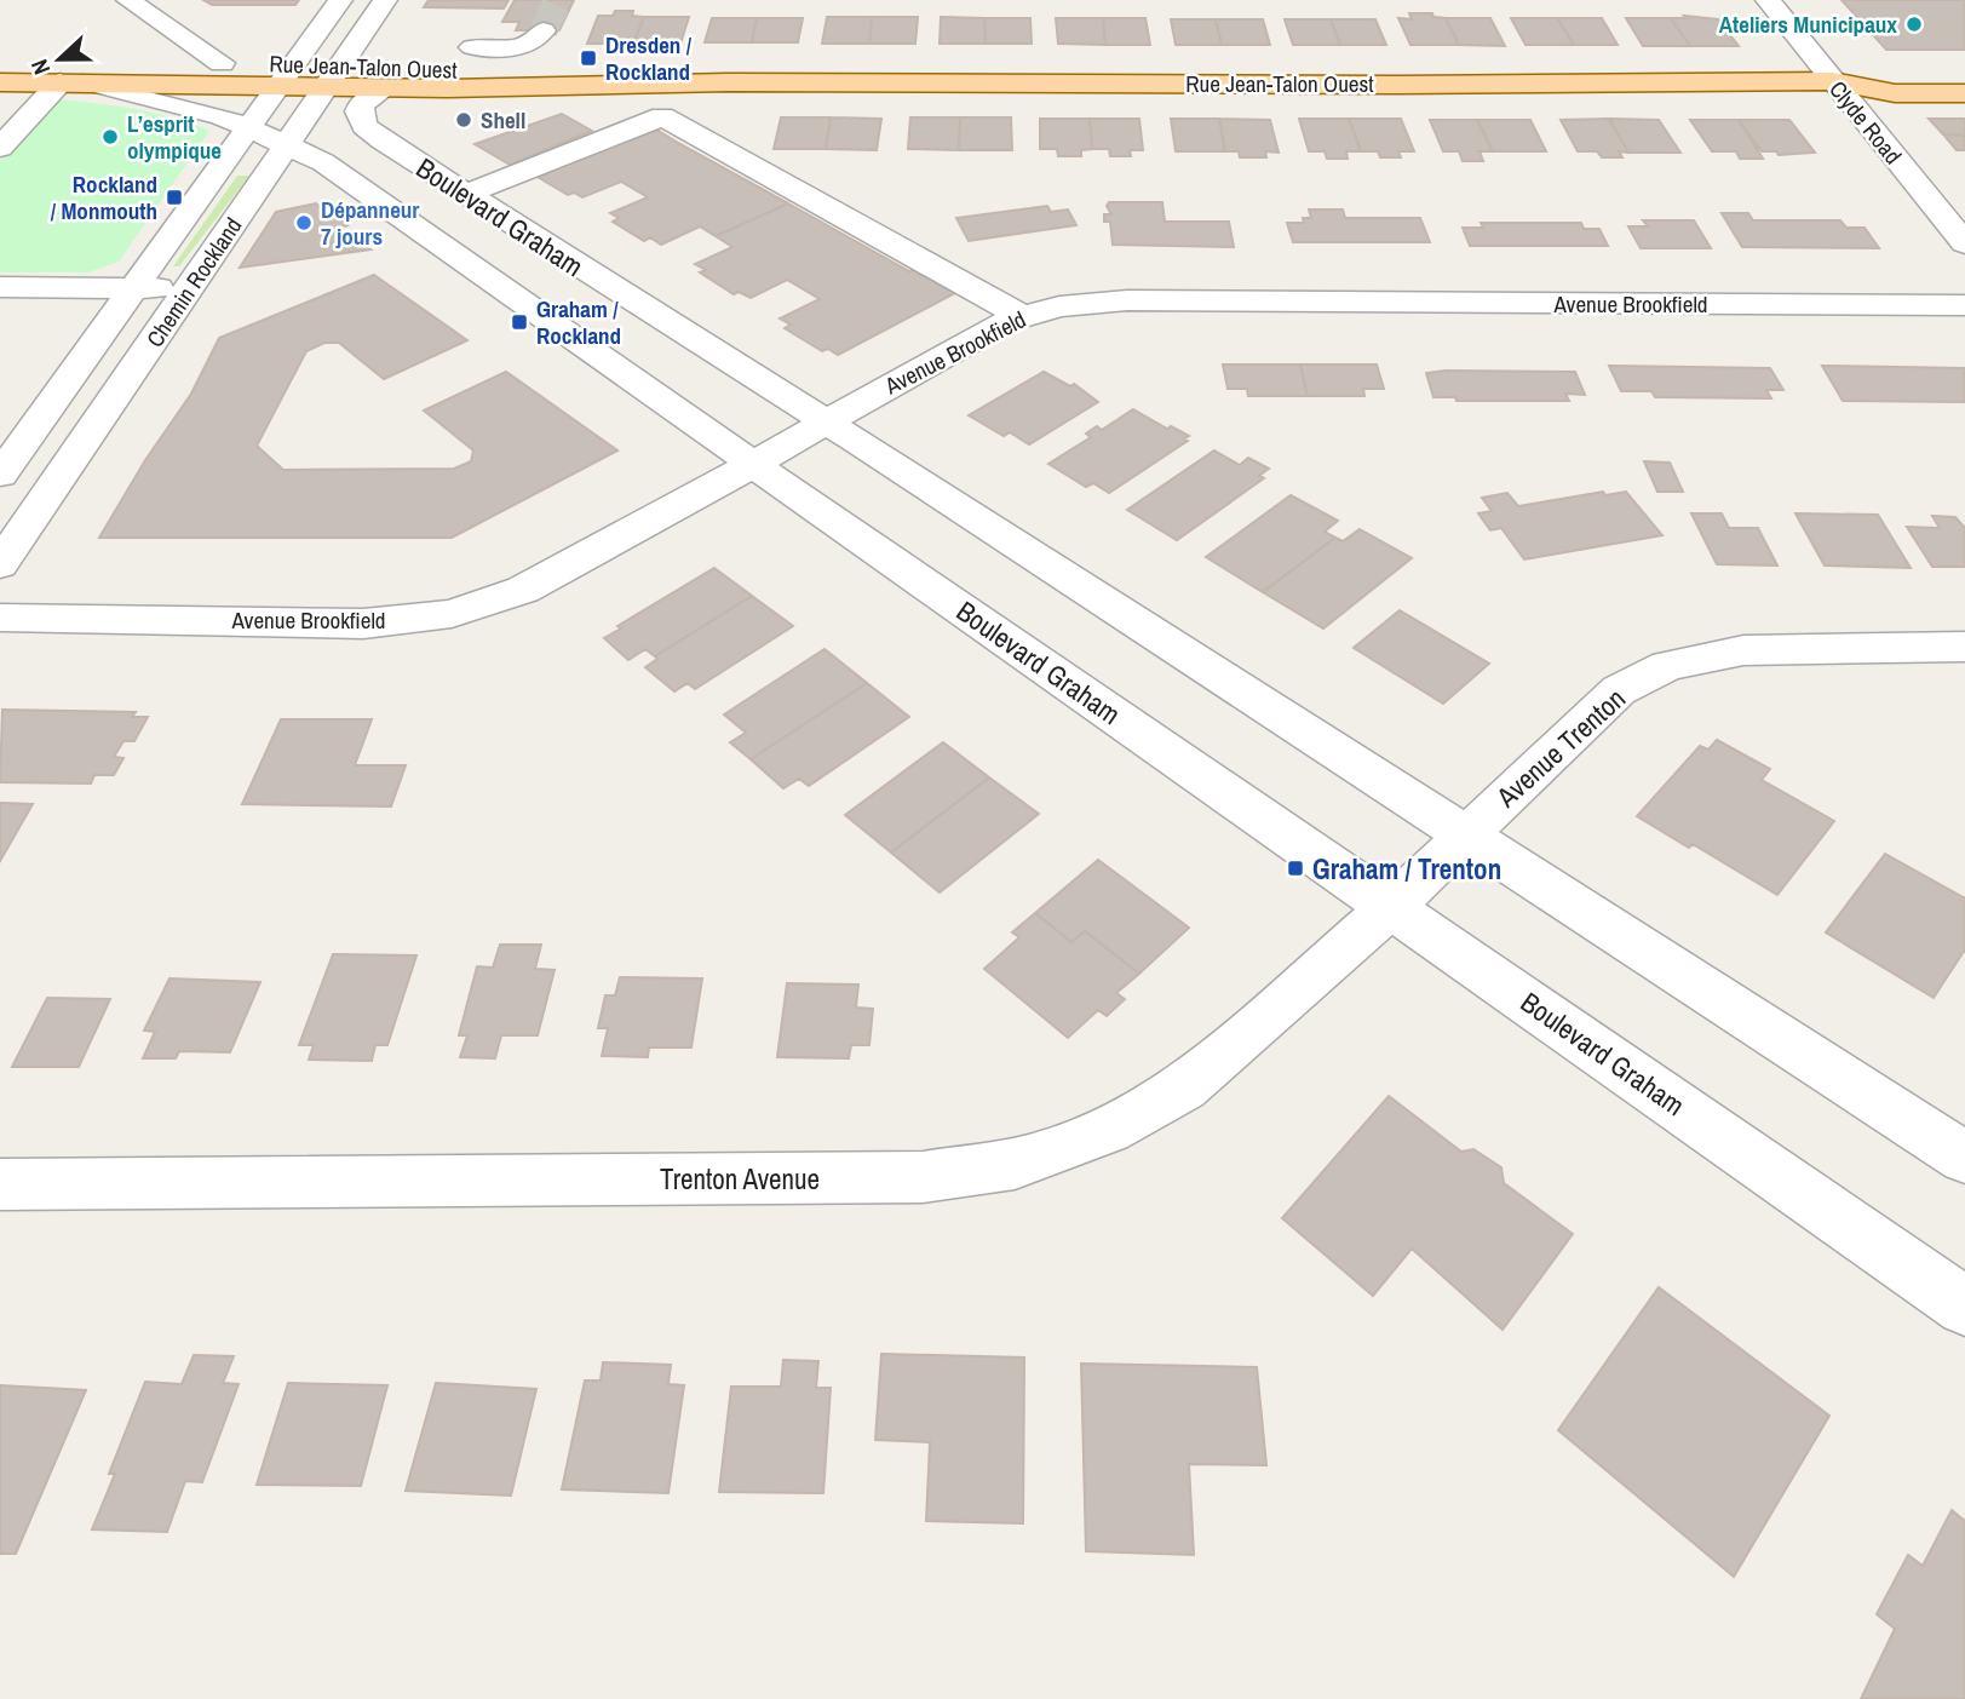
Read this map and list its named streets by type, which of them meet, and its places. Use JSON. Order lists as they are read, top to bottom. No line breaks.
{"streets":{"main road":["Rue Jean-Talon Ouest"],"street":["Clyde Road","Boulevard Graham","Chemin Rockland","Avenue Brookfield","Avenue Trenton","Trenton Avenue"]},"crossings":[["Rue Jean-Talon Ouest","Clyde Road"],["Rue Jean-Talon Ouest","Boulevard Graham"],["Rue Jean-Talon Ouest","Chemin Rockland"],["Boulevard Graham","Chemin Rockland"],["Boulevard Graham","Avenue Brookfield"],["Boulevard Graham","Avenue Trenton"],["Boulevard Graham","Trenton Avenue"],["Avenue Trenton","Trenton Avenue"]],"places":{"other":["Ateliers Municipaux","Shell","L’esprit olympique","Dépanneur 7 jours"],"transit":["Dresden / Rockland","Rockland / Monmouth","Graham / Rockland","Graham / Trenton"]},"north":"left"}
